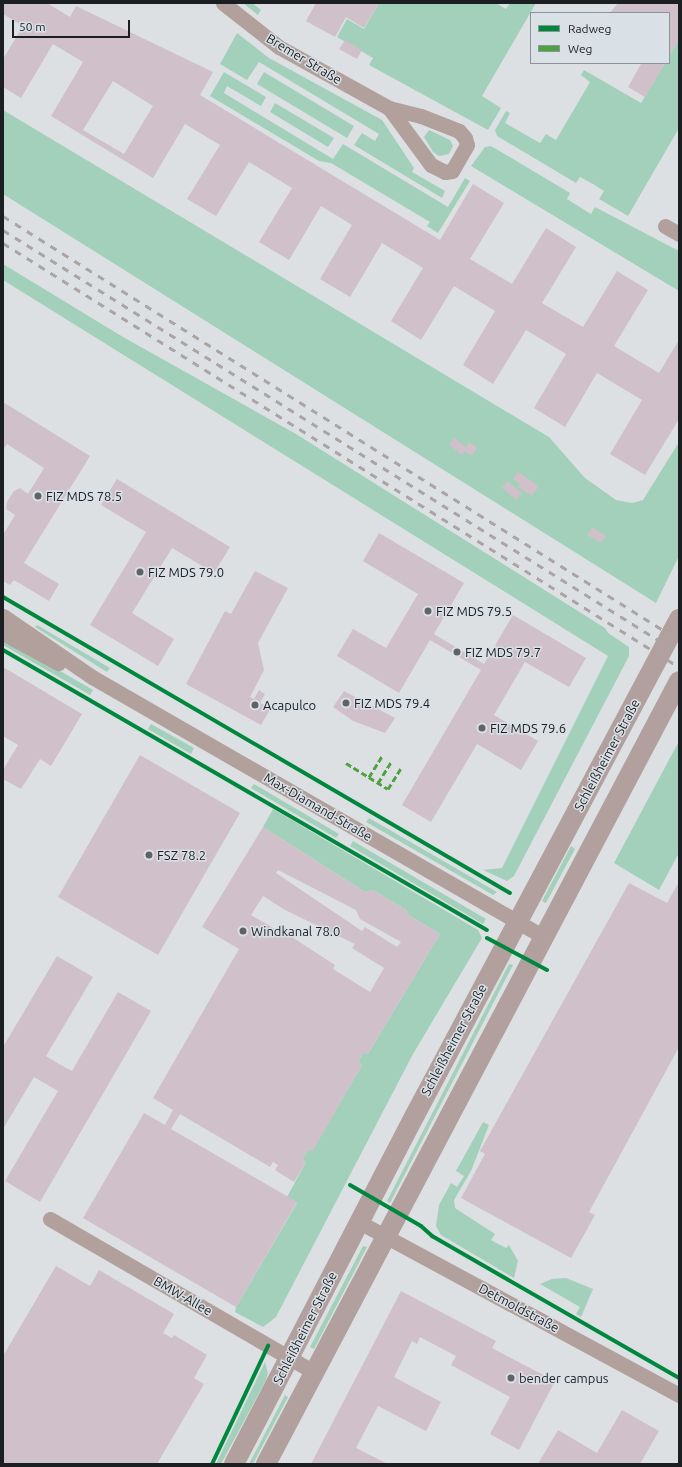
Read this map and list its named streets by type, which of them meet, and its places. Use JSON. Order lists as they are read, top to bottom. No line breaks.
{"streets":{"main road":["Schleißheimer Straße"],"street":["Bremer Straße","Max-Diamand-Straße","BMW-Allee","Detmoldstraße"]},"crossings":[["Schleißheimer Straße","Max-Diamand-Straße"],["Schleißheimer Straße","BMW-Allee"],["Schleißheimer Straße","Detmoldstraße"]],"places":["FIZ MDS 78.5","FIZ MDS 79.0","FIZ MDS 79.5","FIZ MDS 79.7","FIZ MDS 79.4","Acapulco","FIZ MDS 79.6","FSZ 78.2","Windkanal 78.0","bender campus"],"legend":["Radweg","Weg"],"scale_bar":"50 m"}
